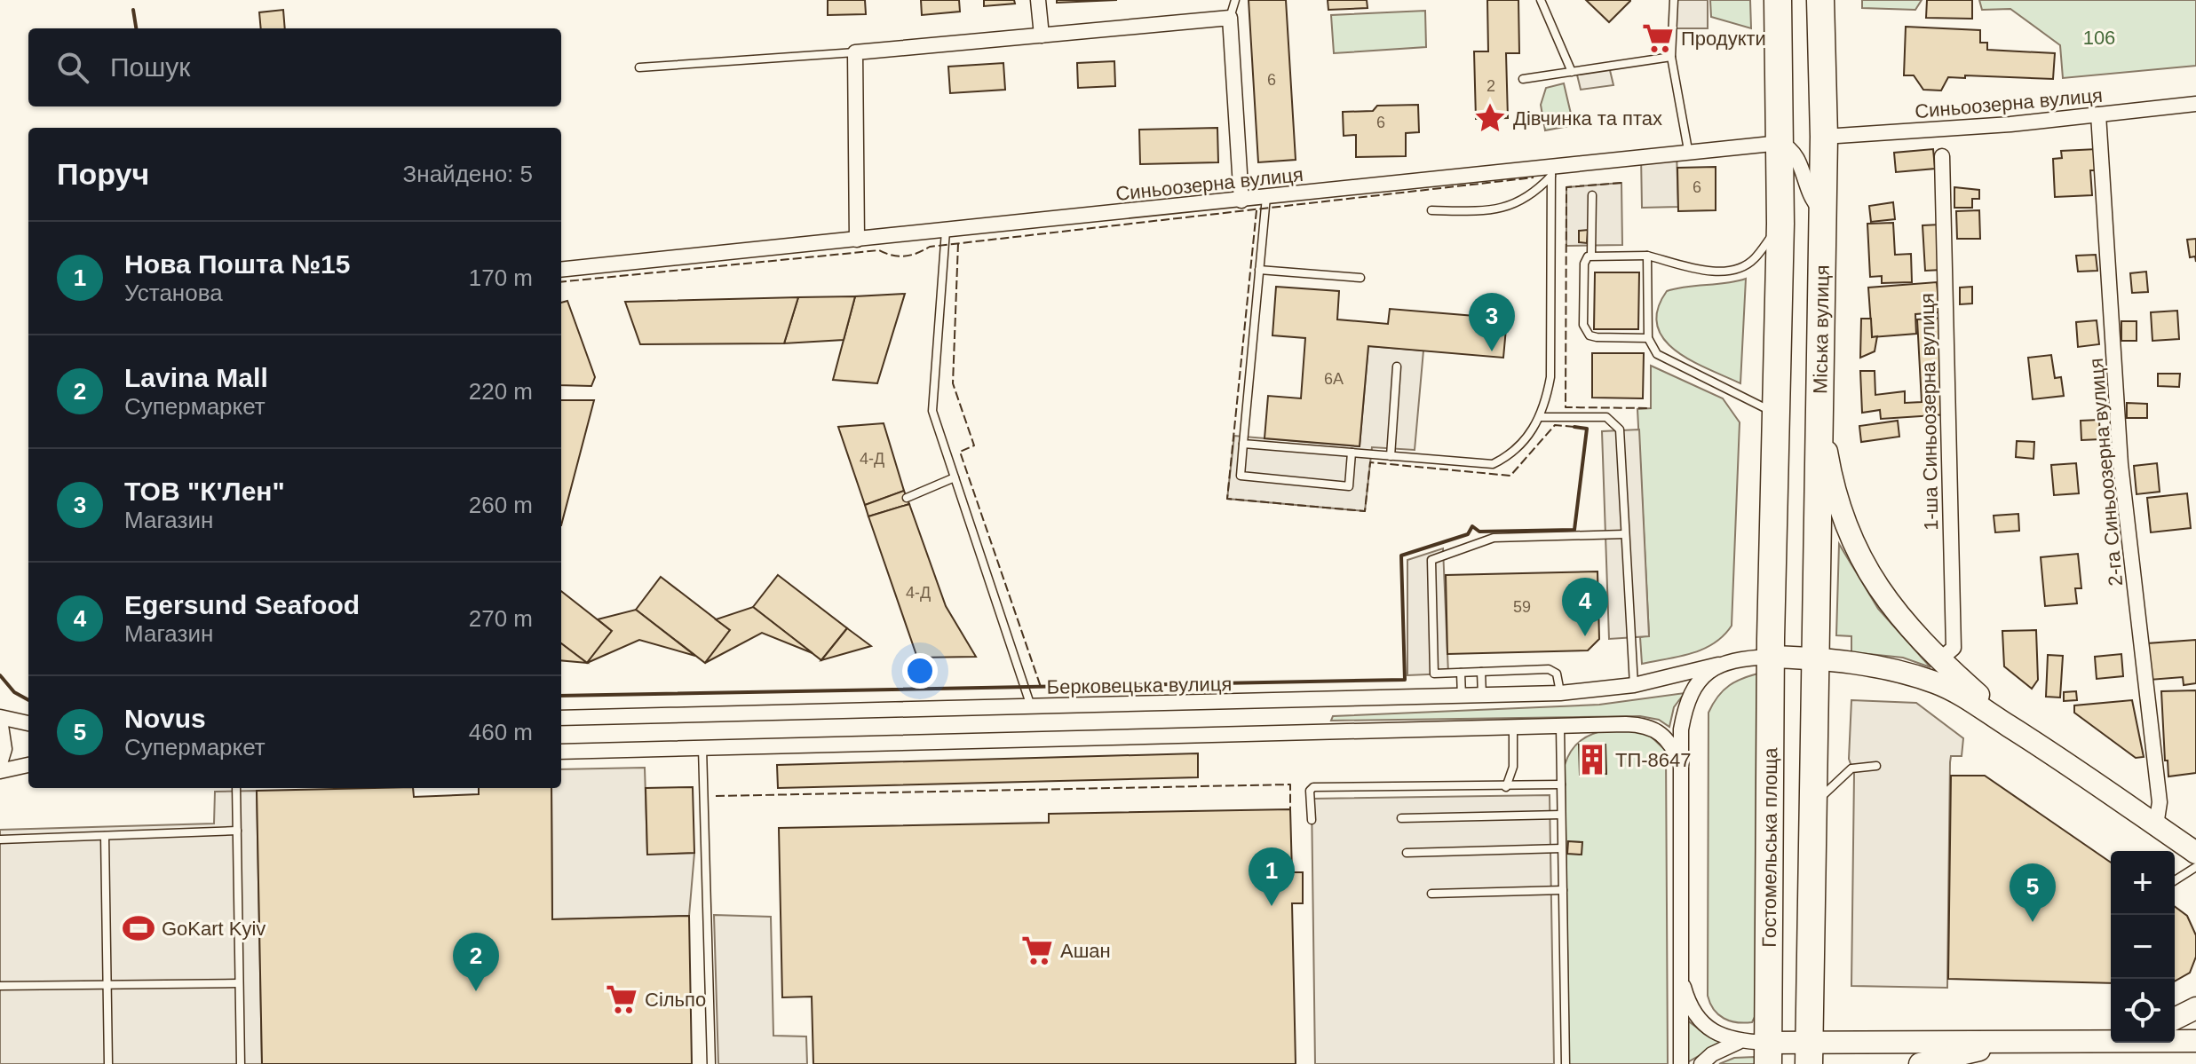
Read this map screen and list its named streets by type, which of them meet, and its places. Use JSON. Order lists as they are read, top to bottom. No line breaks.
{"streets":{"highway":["Міська вулиця","Гостомельська площа"],"street":["Синьоозерна вулиця","1-ша Синьоозерна вулиця","2-га Синьоозерна вулиця","Берковецька вулиця"]},"crossings":[["Синьоозерна вулиця","Міська вулиця"],["Синьоозерна вулиця","2-га Синьоозерна вулиця"],["Берковецька вулиця","Гостомельська площа"]],"parks":["106"],"places":{"supermarket":["Продукти","Ашан","Сільпо"],"place":["Дівчинка та птах"],"building":["ТП-8647"],"sports":["GoKart Kyiv"]},"house_numbers":["6","2","6","6","6А","4-Д","4-Д","59"],"page":{"search":"Пошук","heading":["Поруч","Знайдено: 5"],"list":[{"mark":"1","name":"Нова Пошта №15","note":"Установа","value":"170 m"},{"mark":"2","name":"Lavina Mall","note":"Супермаркет","value":"220 m"},{"mark":"3","name":"ТОВ \"К'Лен\"","note":"Магазин","value":"260 m"},{"mark":"4","name":"Egersund Seafood","note":"Магазин","value":"270 m"},{"mark":"5","name":"Novus","note":"Супермаркет","value":"460 m"}],"pins":["3","4","1","5","2"],"map_buttons":["+","−"]}}
